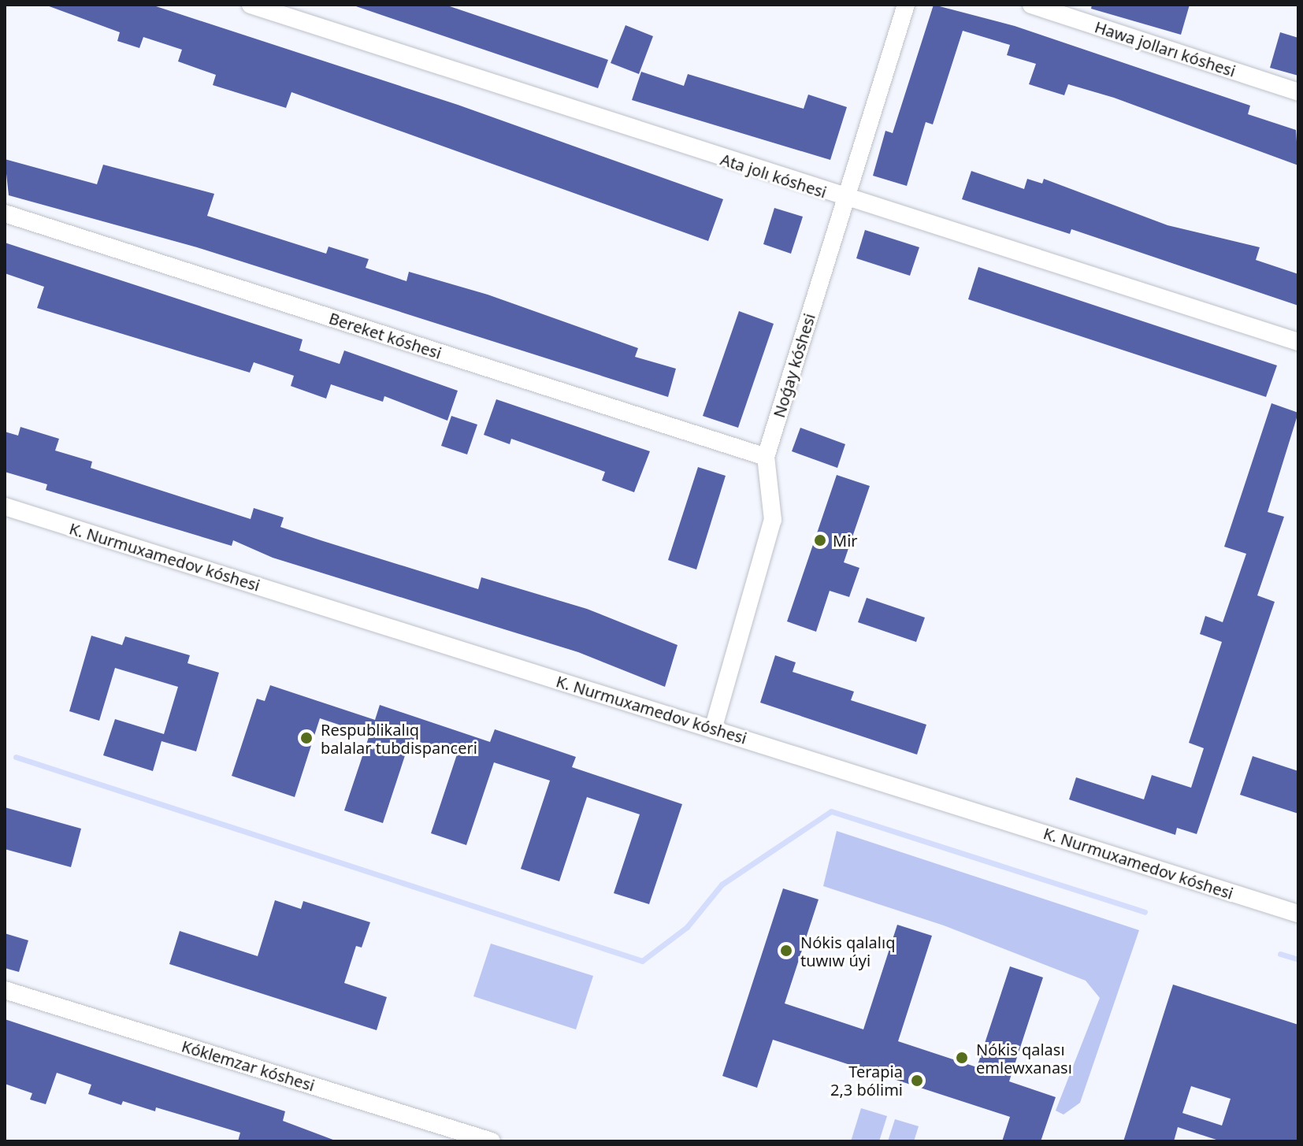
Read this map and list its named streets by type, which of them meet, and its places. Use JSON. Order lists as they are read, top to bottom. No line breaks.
{"streets":{"street":["Hawa jolları kóshesi","Ata jolı kóshesi","Bereket kóshesi","Noǵay kóshesi","K. Nurmuxamedov kóshesi","Kóklemzar kóshesi"]},"crossings":[["Ata jolı kóshesi","Noǵay kóshesi"],["Bereket kóshesi","Noǵay kóshesi"],["Noǵay kóshesi","K. Nurmuxamedov kóshesi"]],"places":["Mir","Respublikalıq balalar tubdispanceri","Nókis qalalıq tuwıw úyi","Nókis qalası emlewxanası","Terapia 2,3 bólimi"]}
